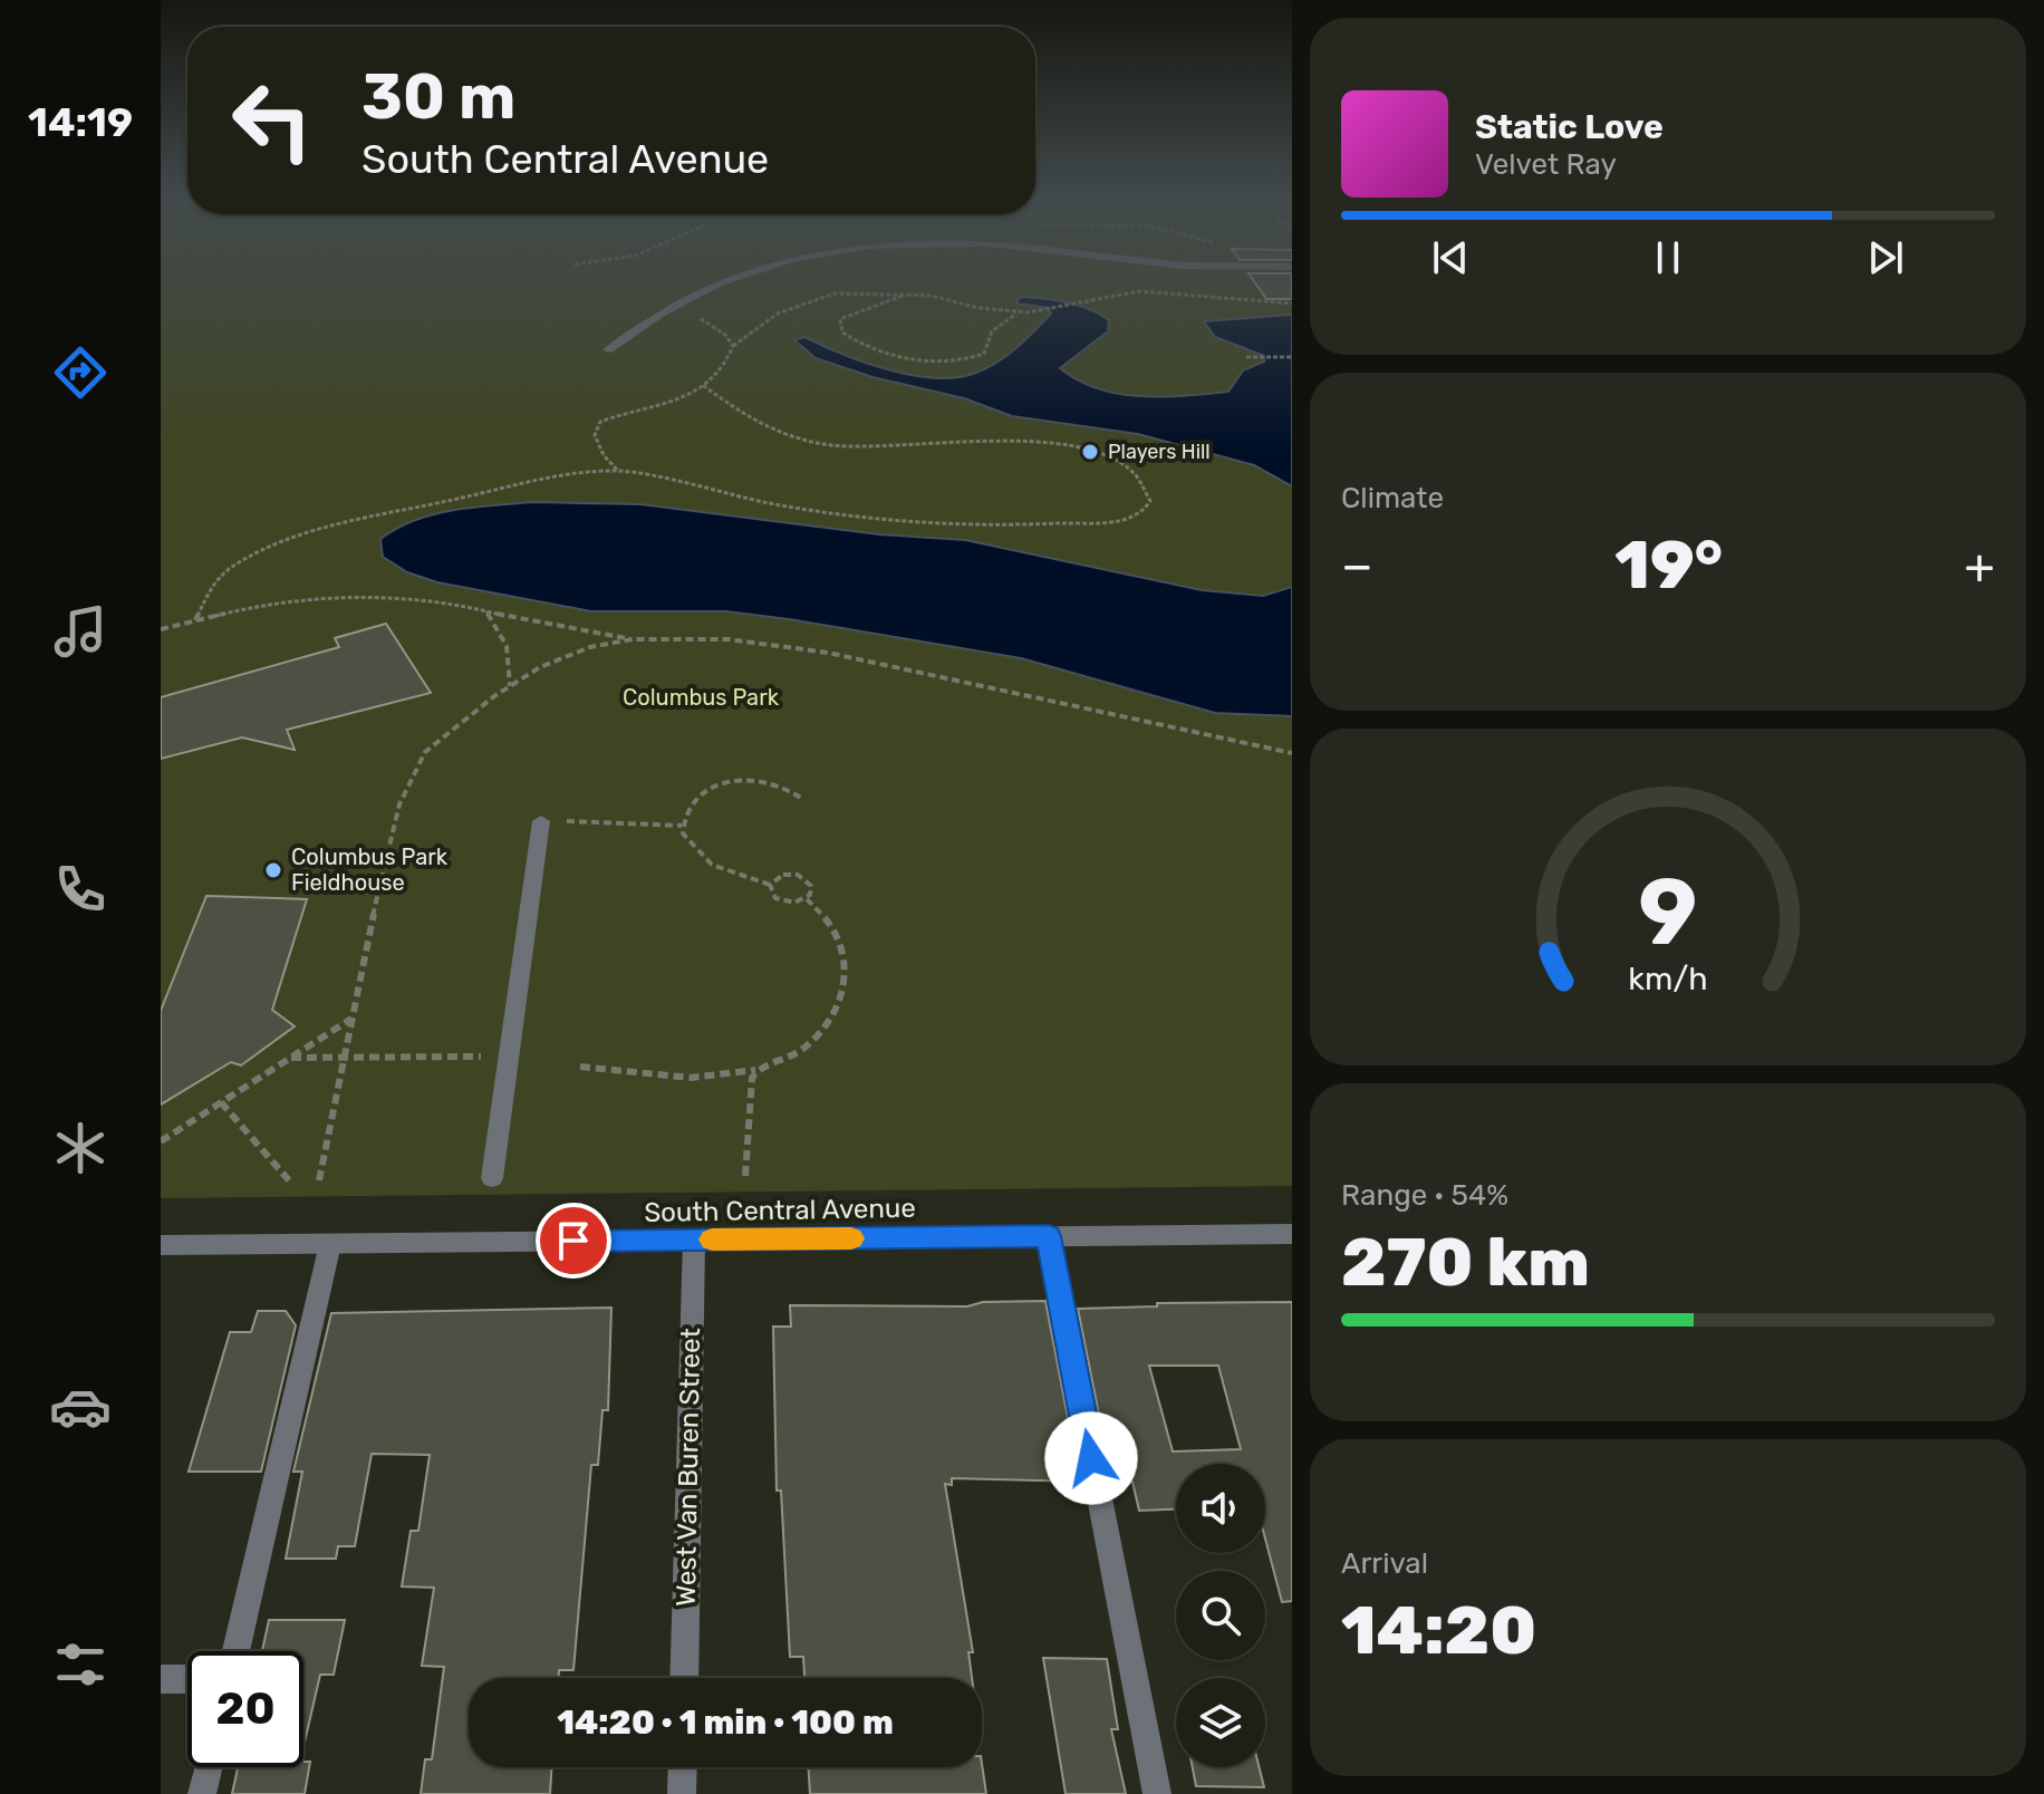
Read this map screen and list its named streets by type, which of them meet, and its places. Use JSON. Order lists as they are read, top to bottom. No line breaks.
{"streets":{"street":["South Central Avenue","West Van Buren Street"]},"crossings":[["South Central Avenue","West Van Buren Street"]],"parks":["Columbus Park"],"places":["Players Hill","Columbus Park Fieldhouse"],"page":{"tabs":"14:19","turn":["30 m","South Central Avenue"],"song":["Static Love","Velvet Ray"],"tile":["Climate",["Range · 54%","270 km"],["Arrival","14:20"]],"heat":["−","19°","+"],"limit":"20","trip":"14:20 · 1 min · 100 m","gauge":["9","km/h"]}}
